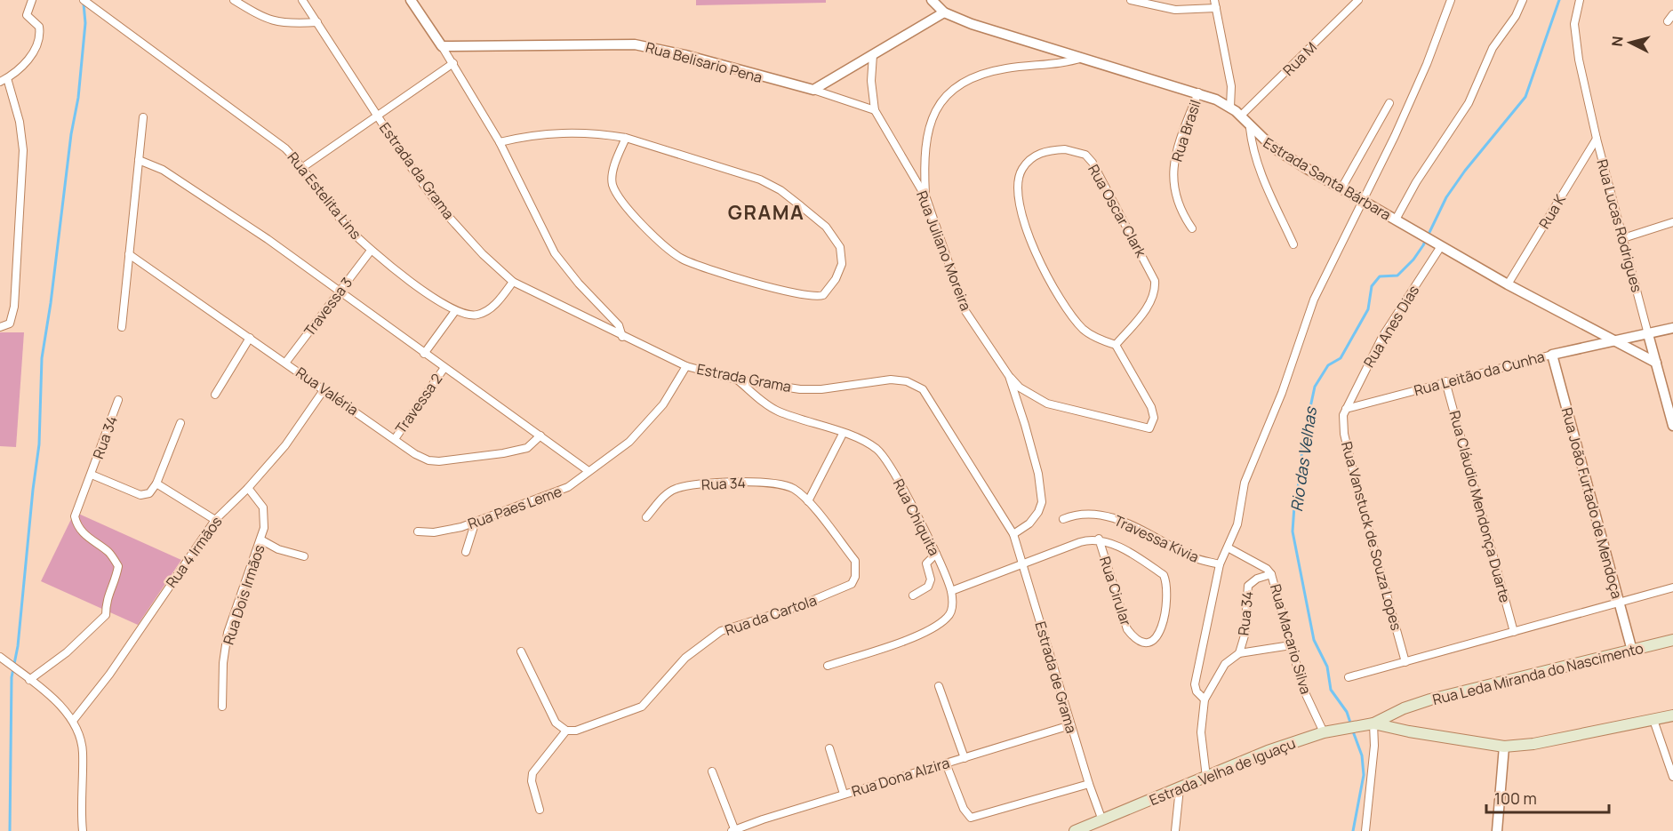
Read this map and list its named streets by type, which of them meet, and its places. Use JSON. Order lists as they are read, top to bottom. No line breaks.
{"streets":{"main road":["Rua Leda Miranda do Nascimento","Estrada Velha de Iguaçu"],"street":["Rua M","Rua Belisario Pena","Rua Brasil","Estrada da Grama","Estrada Santa Bárbara","Rua Estelita Lins","Rua Oscar Clark","Rua K","Rua Lucas Rodrigues","Rua Juliano Moreira","Travessa 3","Rua Anes Dias","Rua Leitão da Cunha","Estrada Grama","Rua Valéria","Travessa 2","Rua 34","Rua João Furtado de Mendoça","Rua Cláudio Mendonça Duarte","Rua Paes Leme","Rua Chiquita","Rua Vanstuck de Souza Lopes","Travessa Kivia","Rua 4 Irmãos","Rua Cirular","Rua Dois Irmãos","Rua da Cartola","Rua Macario Silva","Estrada de Grama","Rua Dona Alzira"]},"crossings":[["Rua M","Estrada Santa Bárbara"],["Rua Brasil","Estrada Santa Bárbara"],["Estrada da Grama","Estrada Grama"],["Estrada Santa Bárbara","Rua K"],["Estrada Santa Bárbara","Rua Lucas Rodrigues"],["Estrada Santa Bárbara","Rua Anes Dias"],["Estrada Santa Bárbara","Rua Leitão da Cunha"],["Rua Estelita Lins","Travessa 3"],["Rua K","Rua Lucas Rodrigues"],["Rua Lucas Rodrigues","Rua Leitão da Cunha"],["Rua Juliano Moreira","Estrada Grama"],["Rua Juliano Moreira","Estrada de Grama"],["Travessa 3","Rua Valéria"],["Rua Anes Dias","Rua Leitão da Cunha"],["Rua Anes Dias","Rua Vanstuck de Souza Lopes"],["Rua Leitão da Cunha","Rua João Furtado de Mendoça"],["Rua Leitão da Cunha","Rua Cláudio Mendonça Duarte"],["Rua Leitão da Cunha","Rua Vanstuck de Souza Lopes"],["Estrada Grama","Rua Paes Leme"],["Estrada Grama","Rua Chiquita"],["Estrada Grama","Estrada de Grama"],["Rua Valéria","Travessa 2"],["Rua Valéria","Rua 4 Irmãos"],["Rua 34","Rua da Cartola"],["Rua 34","Rua Macario Silva"],["Rua João Furtado de Mendoça","Rua Leda Miranda do Nascimento"],["Rua Chiquita","Rua Cirular"],["Rua 4 Irmãos","Rua Dois Irmãos"],["Rua Cirular","Estrada de Grama"],["Rua Macario Silva","Estrada Velha de Iguaçu"],["Rua Leda Miranda do Nascimento","Estrada Velha de Iguaçu"],["Estrada de Grama","Estrada Velha de Iguaçu"],["Estrada de Grama","Rua Dona Alzira"]],"districts":["GRAMA"],"water":["Rio das Velhas"],"scale_bar":"100 m","north":"left"}
